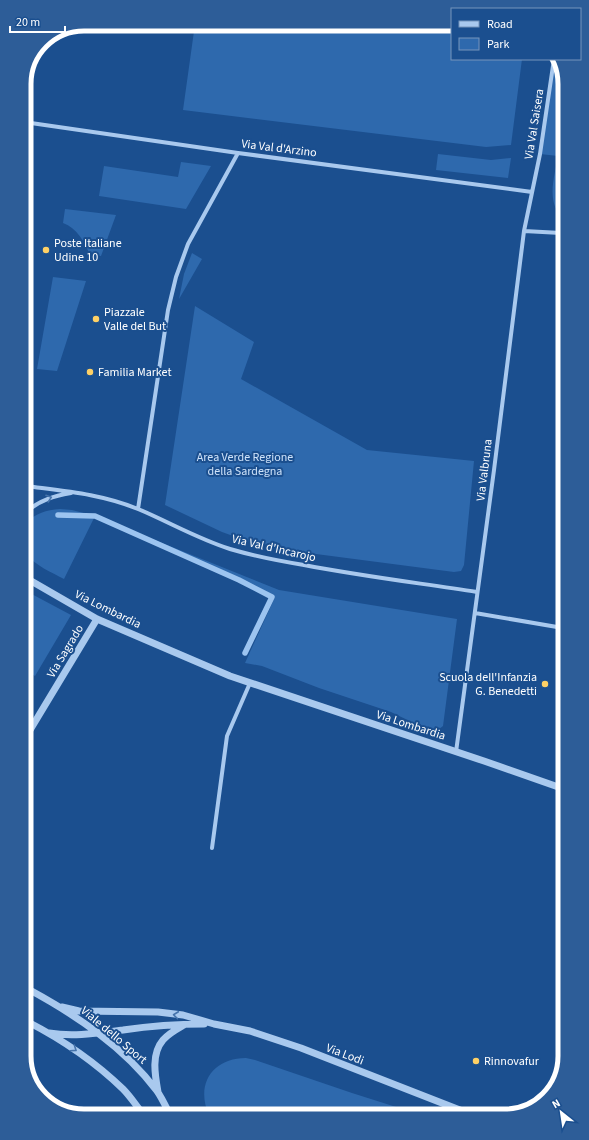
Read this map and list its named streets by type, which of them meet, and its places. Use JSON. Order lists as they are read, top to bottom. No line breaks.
{"streets":{"street":["Via Val Saisera","Via Val d'Arzino","Via Valbruna","Via Val d'Incarojo","Via Lombardia","Via Sagrado","Viale dello Sport","Via Lodi"]},"crossings":[["Via Val Saisera","Via Val d'Arzino"],["Via Val Saisera","Via Valbruna"],["Via Val d'Arzino","Via Valbruna"],["Via Valbruna","Via Val d'Incarojo"],["Via Valbruna","Via Lombardia"],["Via Lombardia","Via Sagrado"],["Viale dello Sport","Via Lodi"]],"parks":["Area Verde Regione della Sardegna"],"places":["Poste Italiane Udine 10","Piazzale Valle del But","Familia Market","Scuola dell'Infanzia G. Benedetti","Rinnovafur"],"legend":["Road","Park"],"scale_bar":"20 m","north":"top left"}
